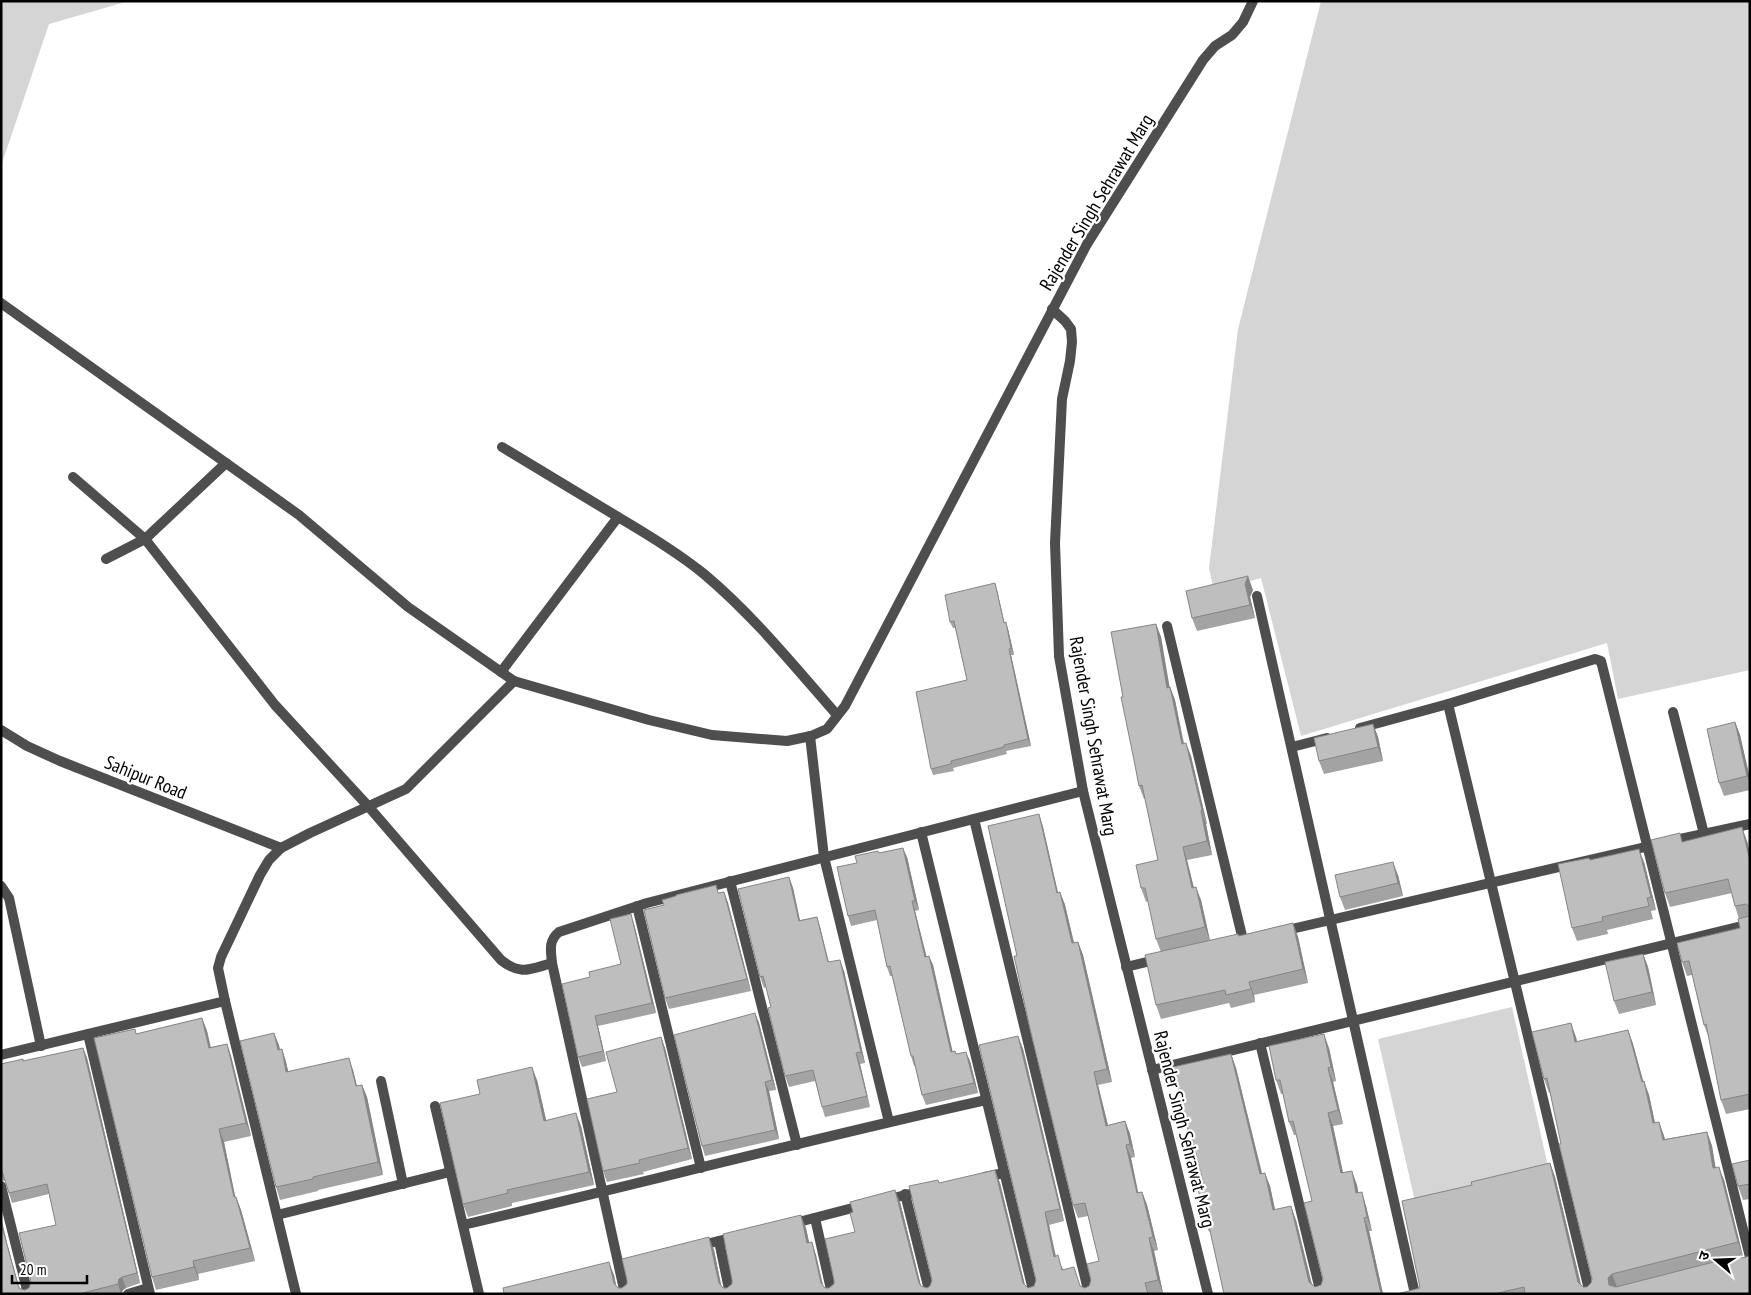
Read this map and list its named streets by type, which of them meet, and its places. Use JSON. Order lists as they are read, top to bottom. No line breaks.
{"streets":{"street":["Rajender Singh Sehrawat Marg","Sahipur Road"]},"scale_bar":"20 m","north":"left"}
